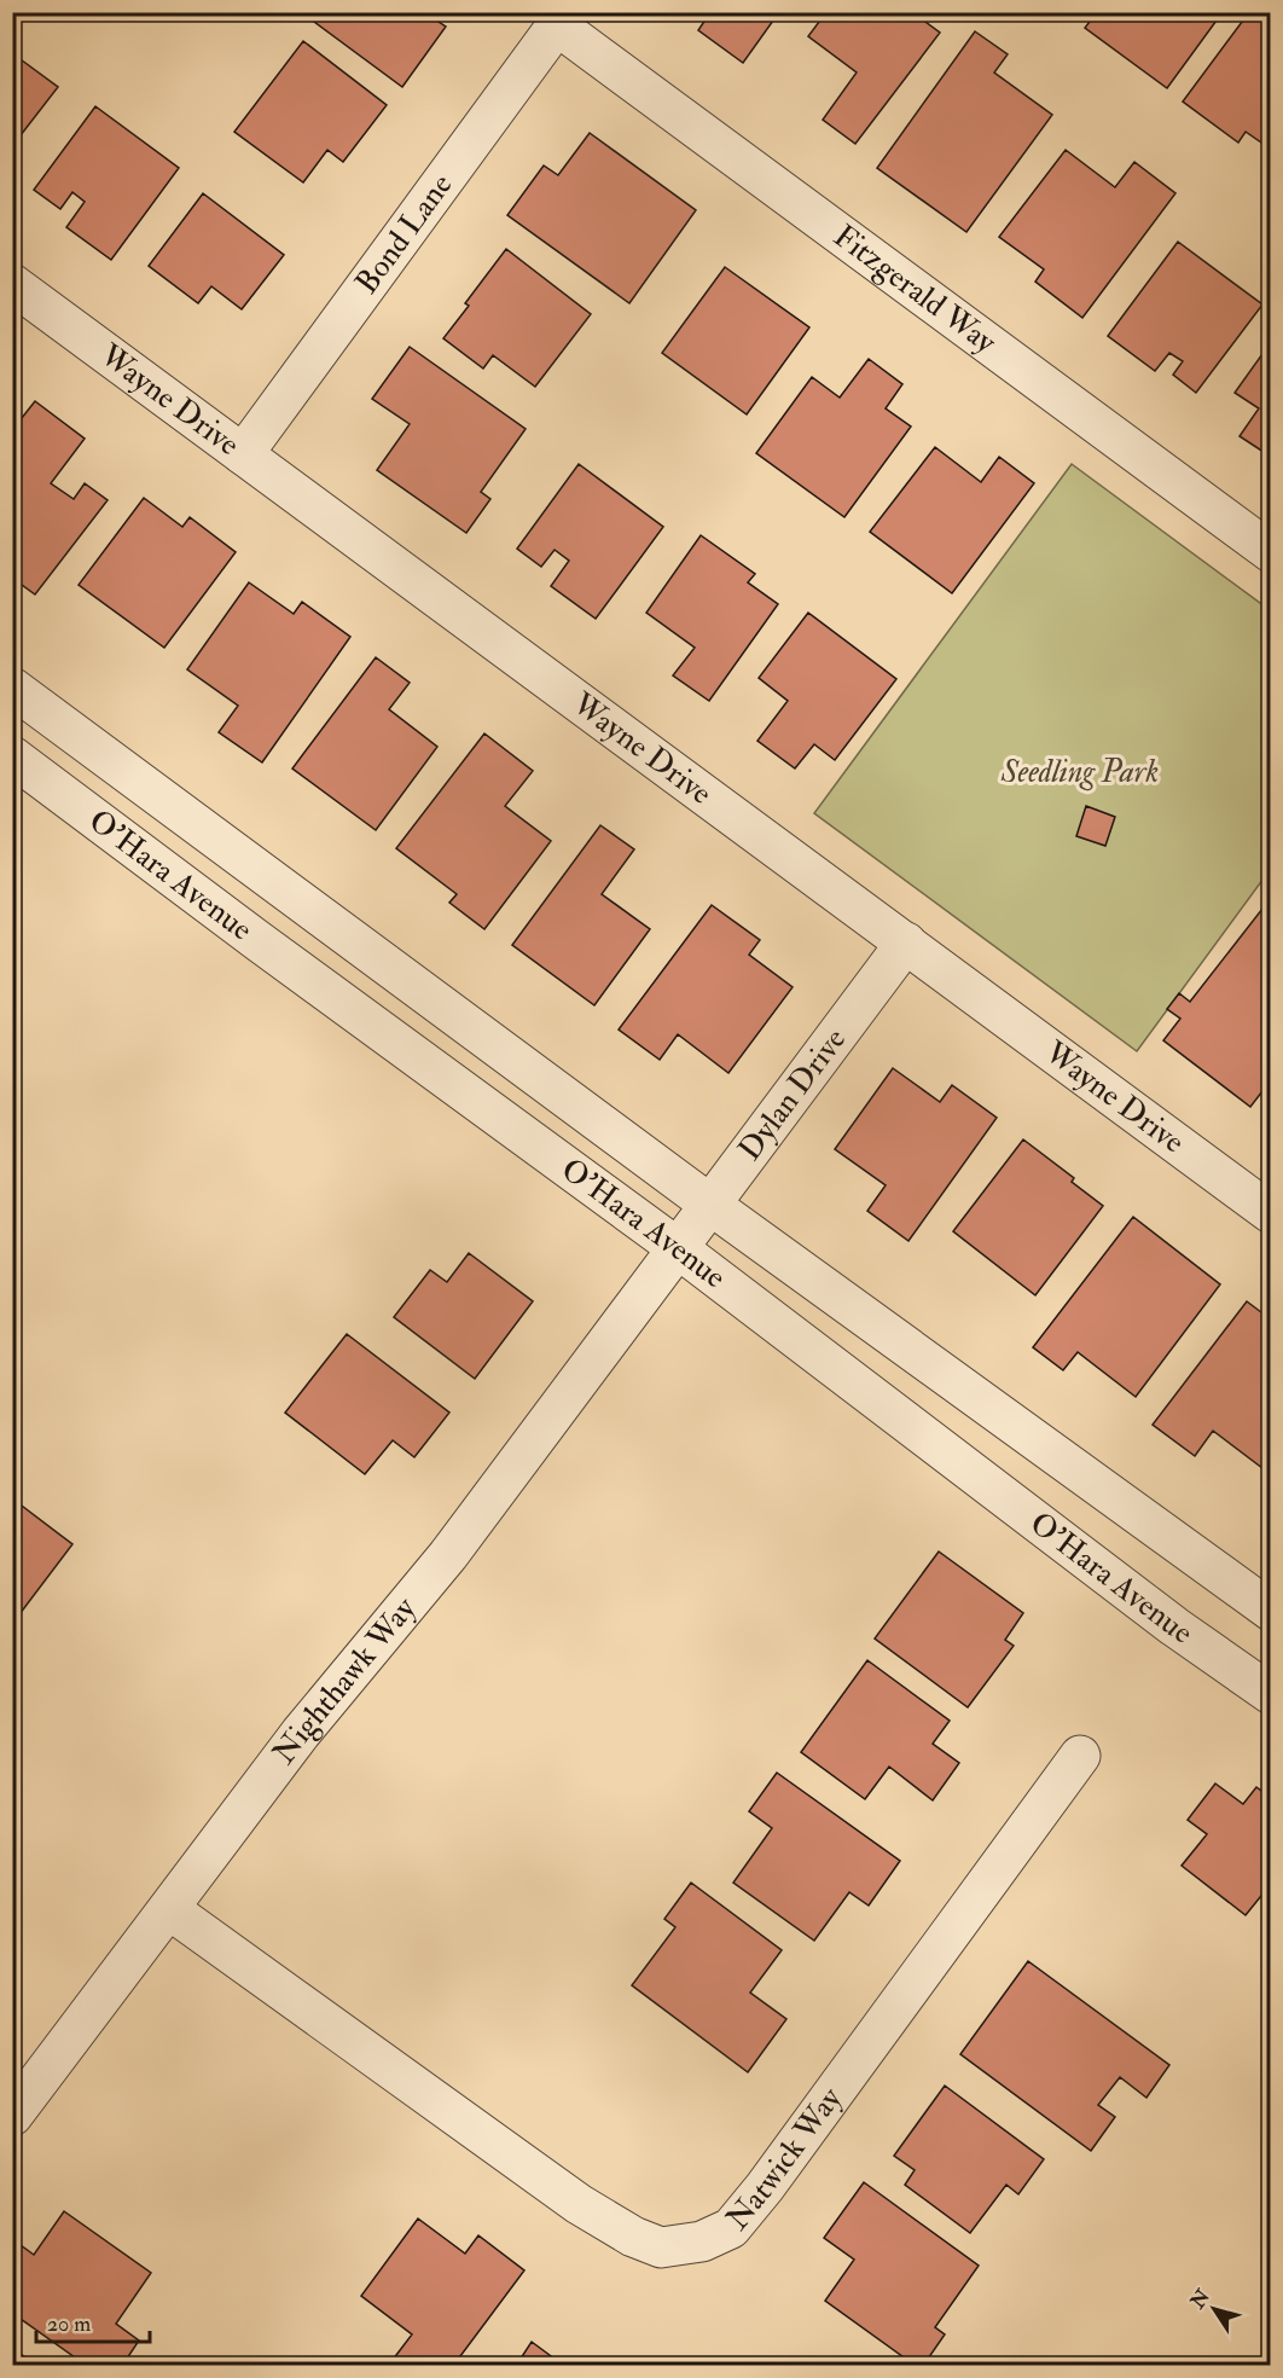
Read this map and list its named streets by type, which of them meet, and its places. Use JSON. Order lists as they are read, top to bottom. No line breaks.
{"streets":{"street":["Bond Lane","Fitzgerald Way","Wayne Drive","O'Hara Avenue","Dylan Drive","Nighthawk Way","Natwick Way"]},"crossings":[["Bond Lane","Fitzgerald Way"],["Bond Lane","Wayne Drive"],["Wayne Drive","Dylan Drive"],["O'Hara Avenue","Dylan Drive"],["O'Hara Avenue","Nighthawk Way"],["Dylan Drive","Nighthawk Way"],["Nighthawk Way","Natwick Way"]],"parks":["Seedling Park"],"scale_bar":"20 m","north":"top left"}
